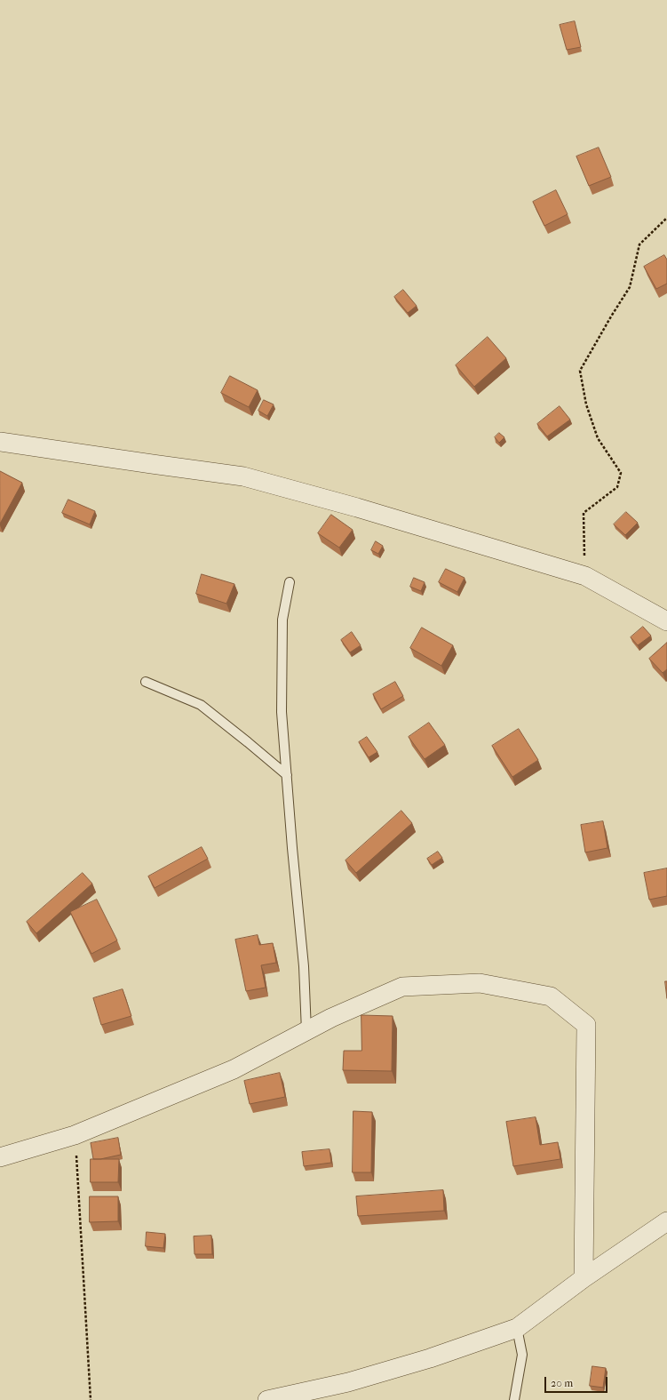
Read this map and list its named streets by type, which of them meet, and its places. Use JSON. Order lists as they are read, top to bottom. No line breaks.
{"scale_bar":"20 m"}
